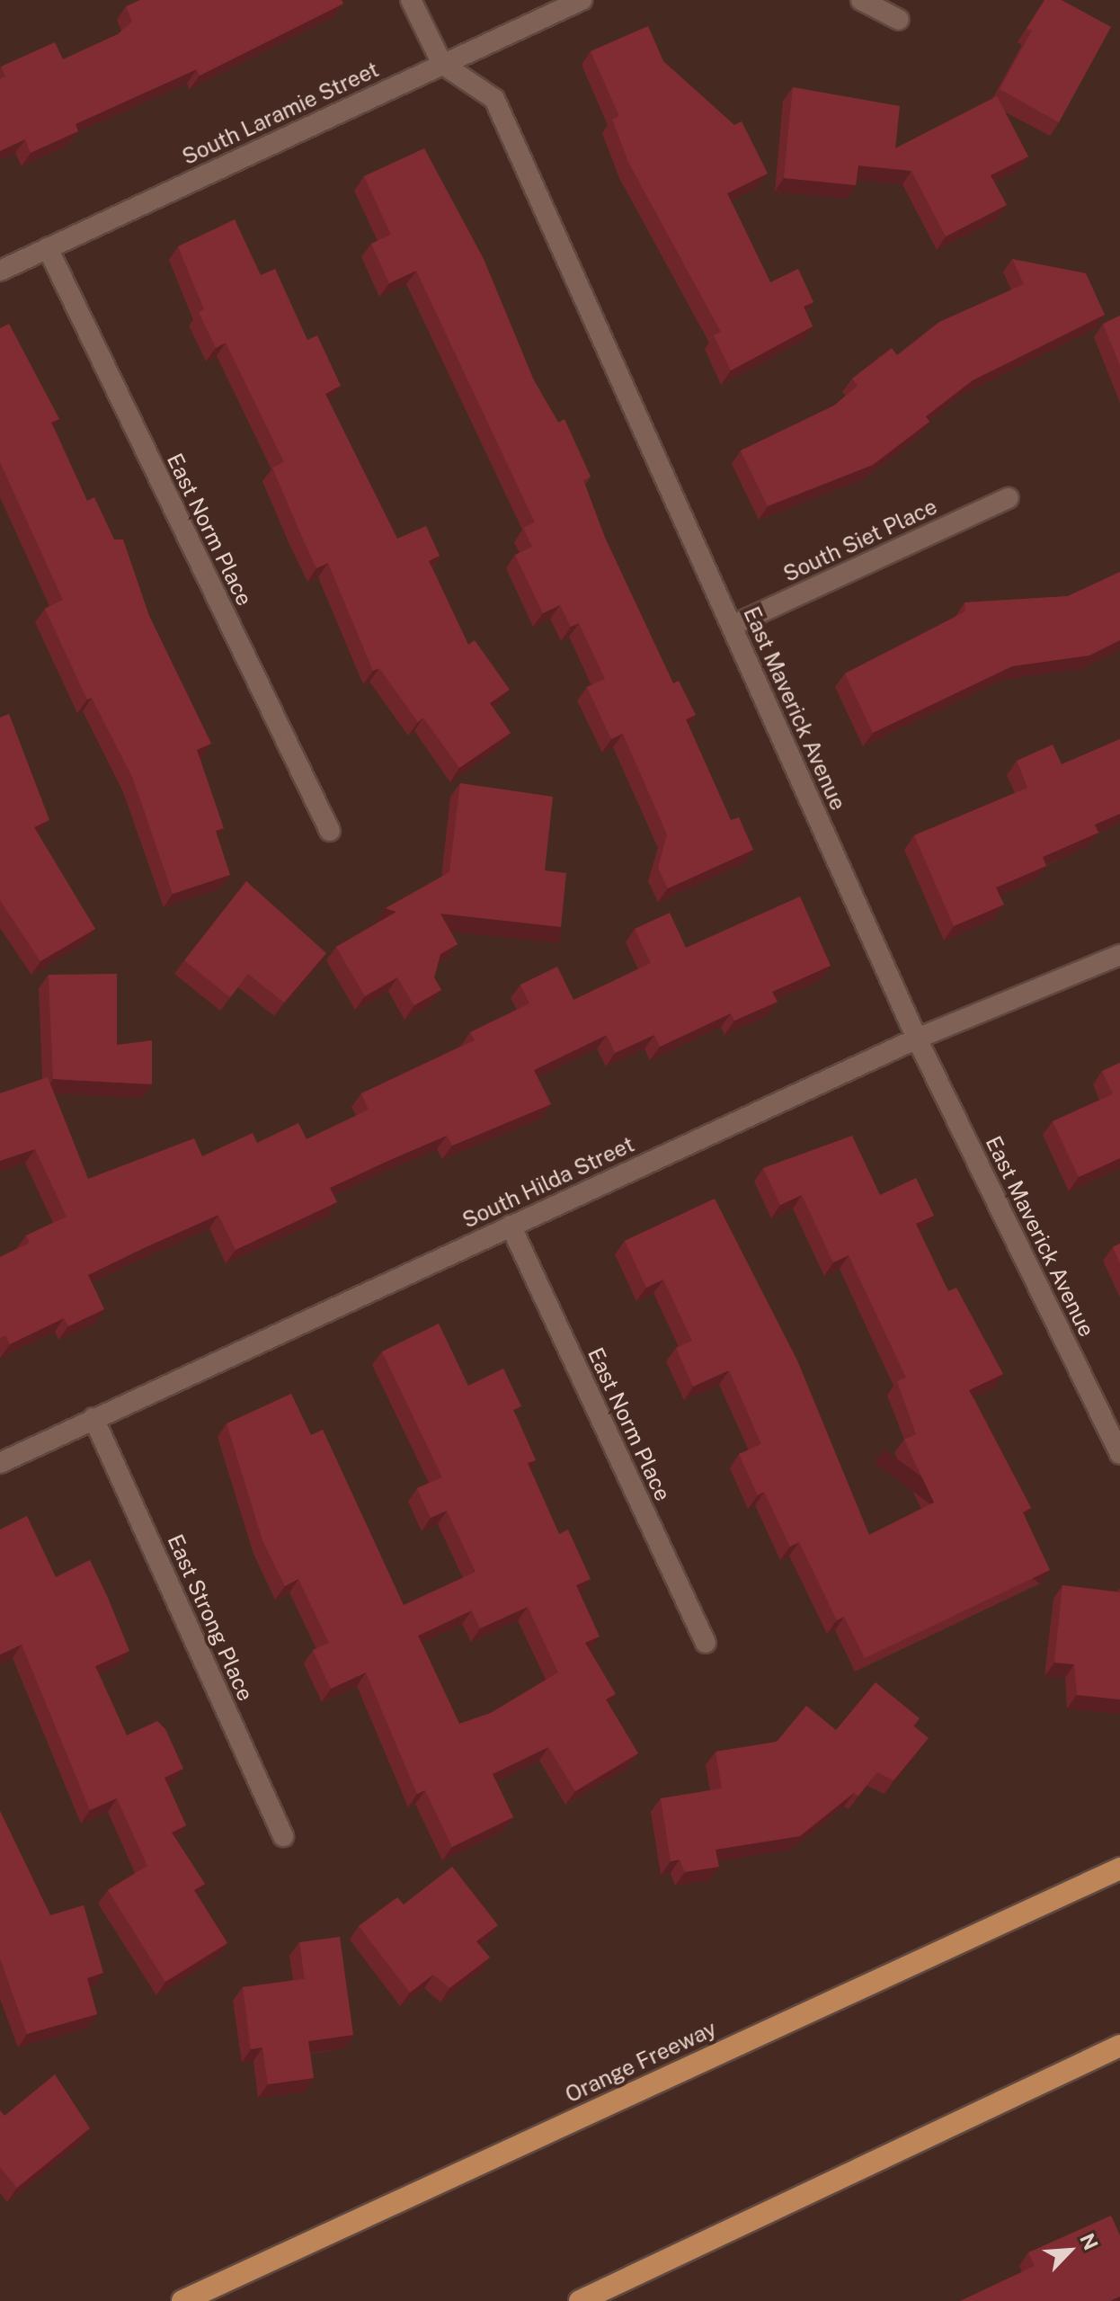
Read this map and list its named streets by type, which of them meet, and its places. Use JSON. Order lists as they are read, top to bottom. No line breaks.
{"streets":{"highway":["Orange Freeway"],"street":["South Laramie Street","East Norm Place","South Siet Place","East Maverick Avenue","South Hilda Street","East Strong Place"]},"crossings":[["South Laramie Street","East Norm Place"],["South Laramie Street","East Maverick Avenue"],["East Norm Place","South Hilda Street"],["South Siet Place","East Maverick Avenue"],["East Maverick Avenue","South Hilda Street"],["South Hilda Street","East Strong Place"]],"north":"top right"}
